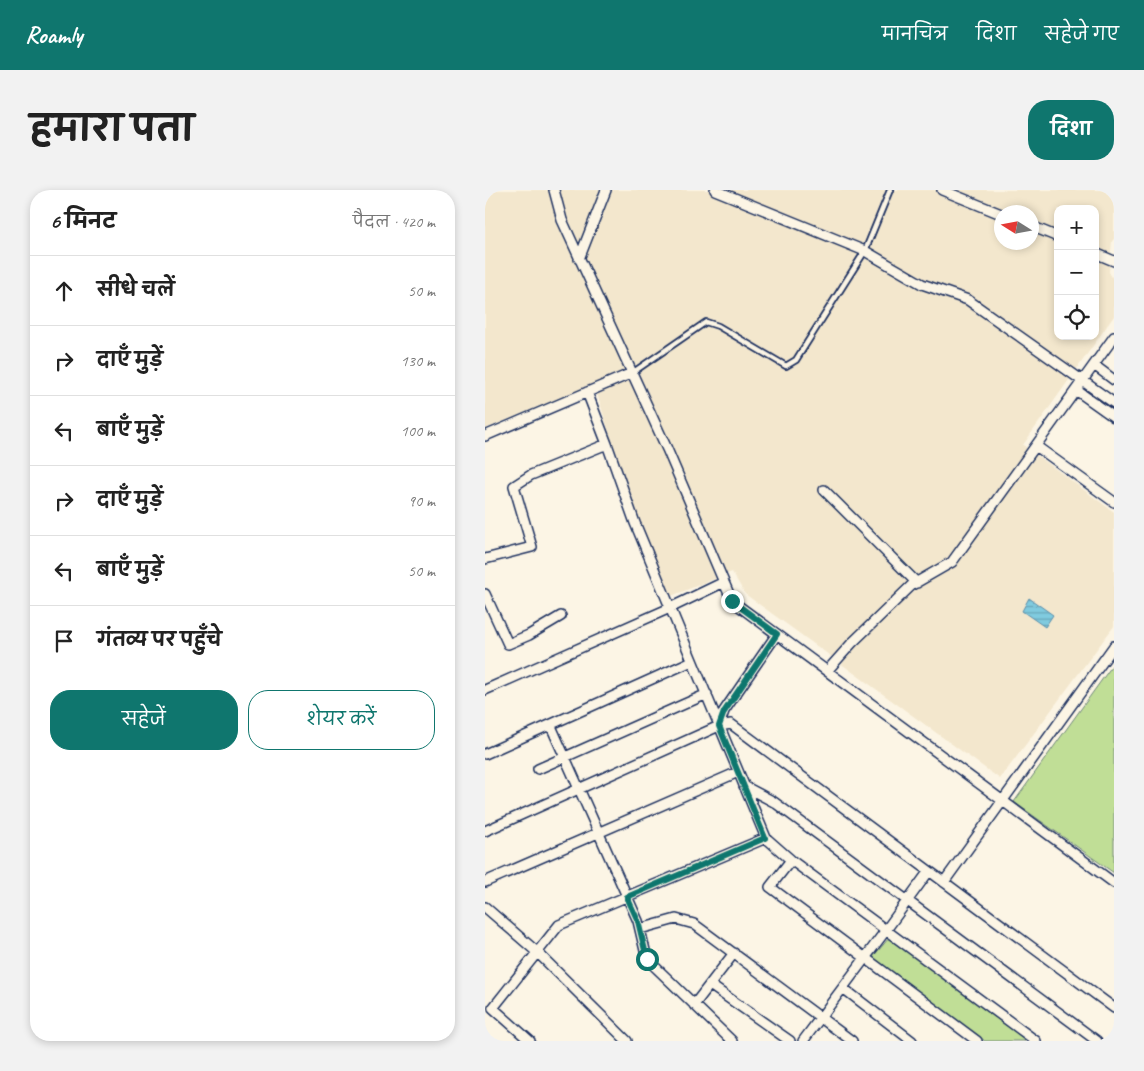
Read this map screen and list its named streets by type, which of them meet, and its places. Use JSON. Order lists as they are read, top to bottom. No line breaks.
{"north":"left","page":{"header":"Roamly","nav":["मानचित्र","दिशा","सहेजे गए"],"title":"हमारा पता","buttons":["दिशा",["सहेजें","शेयर करें"]],"heading":["6 मिनट","पैदल · 420 m"],"map_buttons":["+","−"],"list":[["सीधे चलें","50 m"],["दाएँ मुड़ें","130 m"],["बाएँ मुड़ें","100 m"],["दाएँ मुड़ें","90 m"],["बाएँ मुड़ें","50 m"],"गंतव्य पर पहुँचे"]}}
